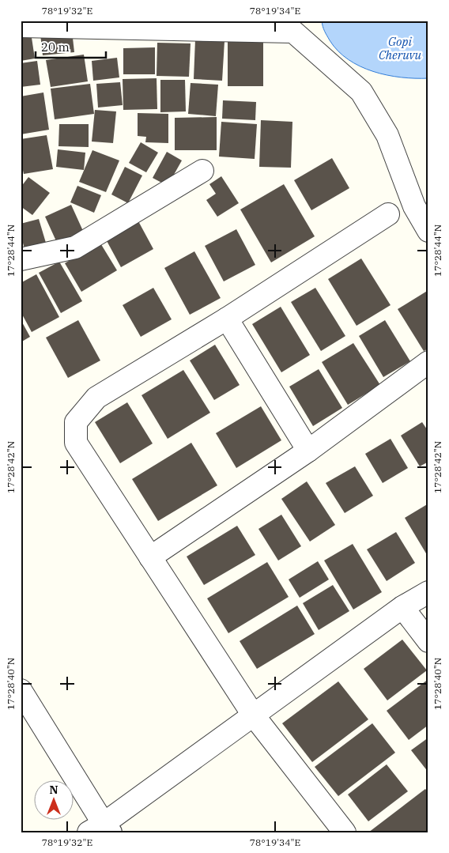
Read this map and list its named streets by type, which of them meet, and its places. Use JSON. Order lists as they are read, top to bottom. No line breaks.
{"water":["Gopi Cheruvu"],"scale_bar":"20 m","north":"top","coordinates":["78°19'32\"E","78°19'34\"E","17°28'44\"N","17°28'42\"N","17°28'40\"N"]}
